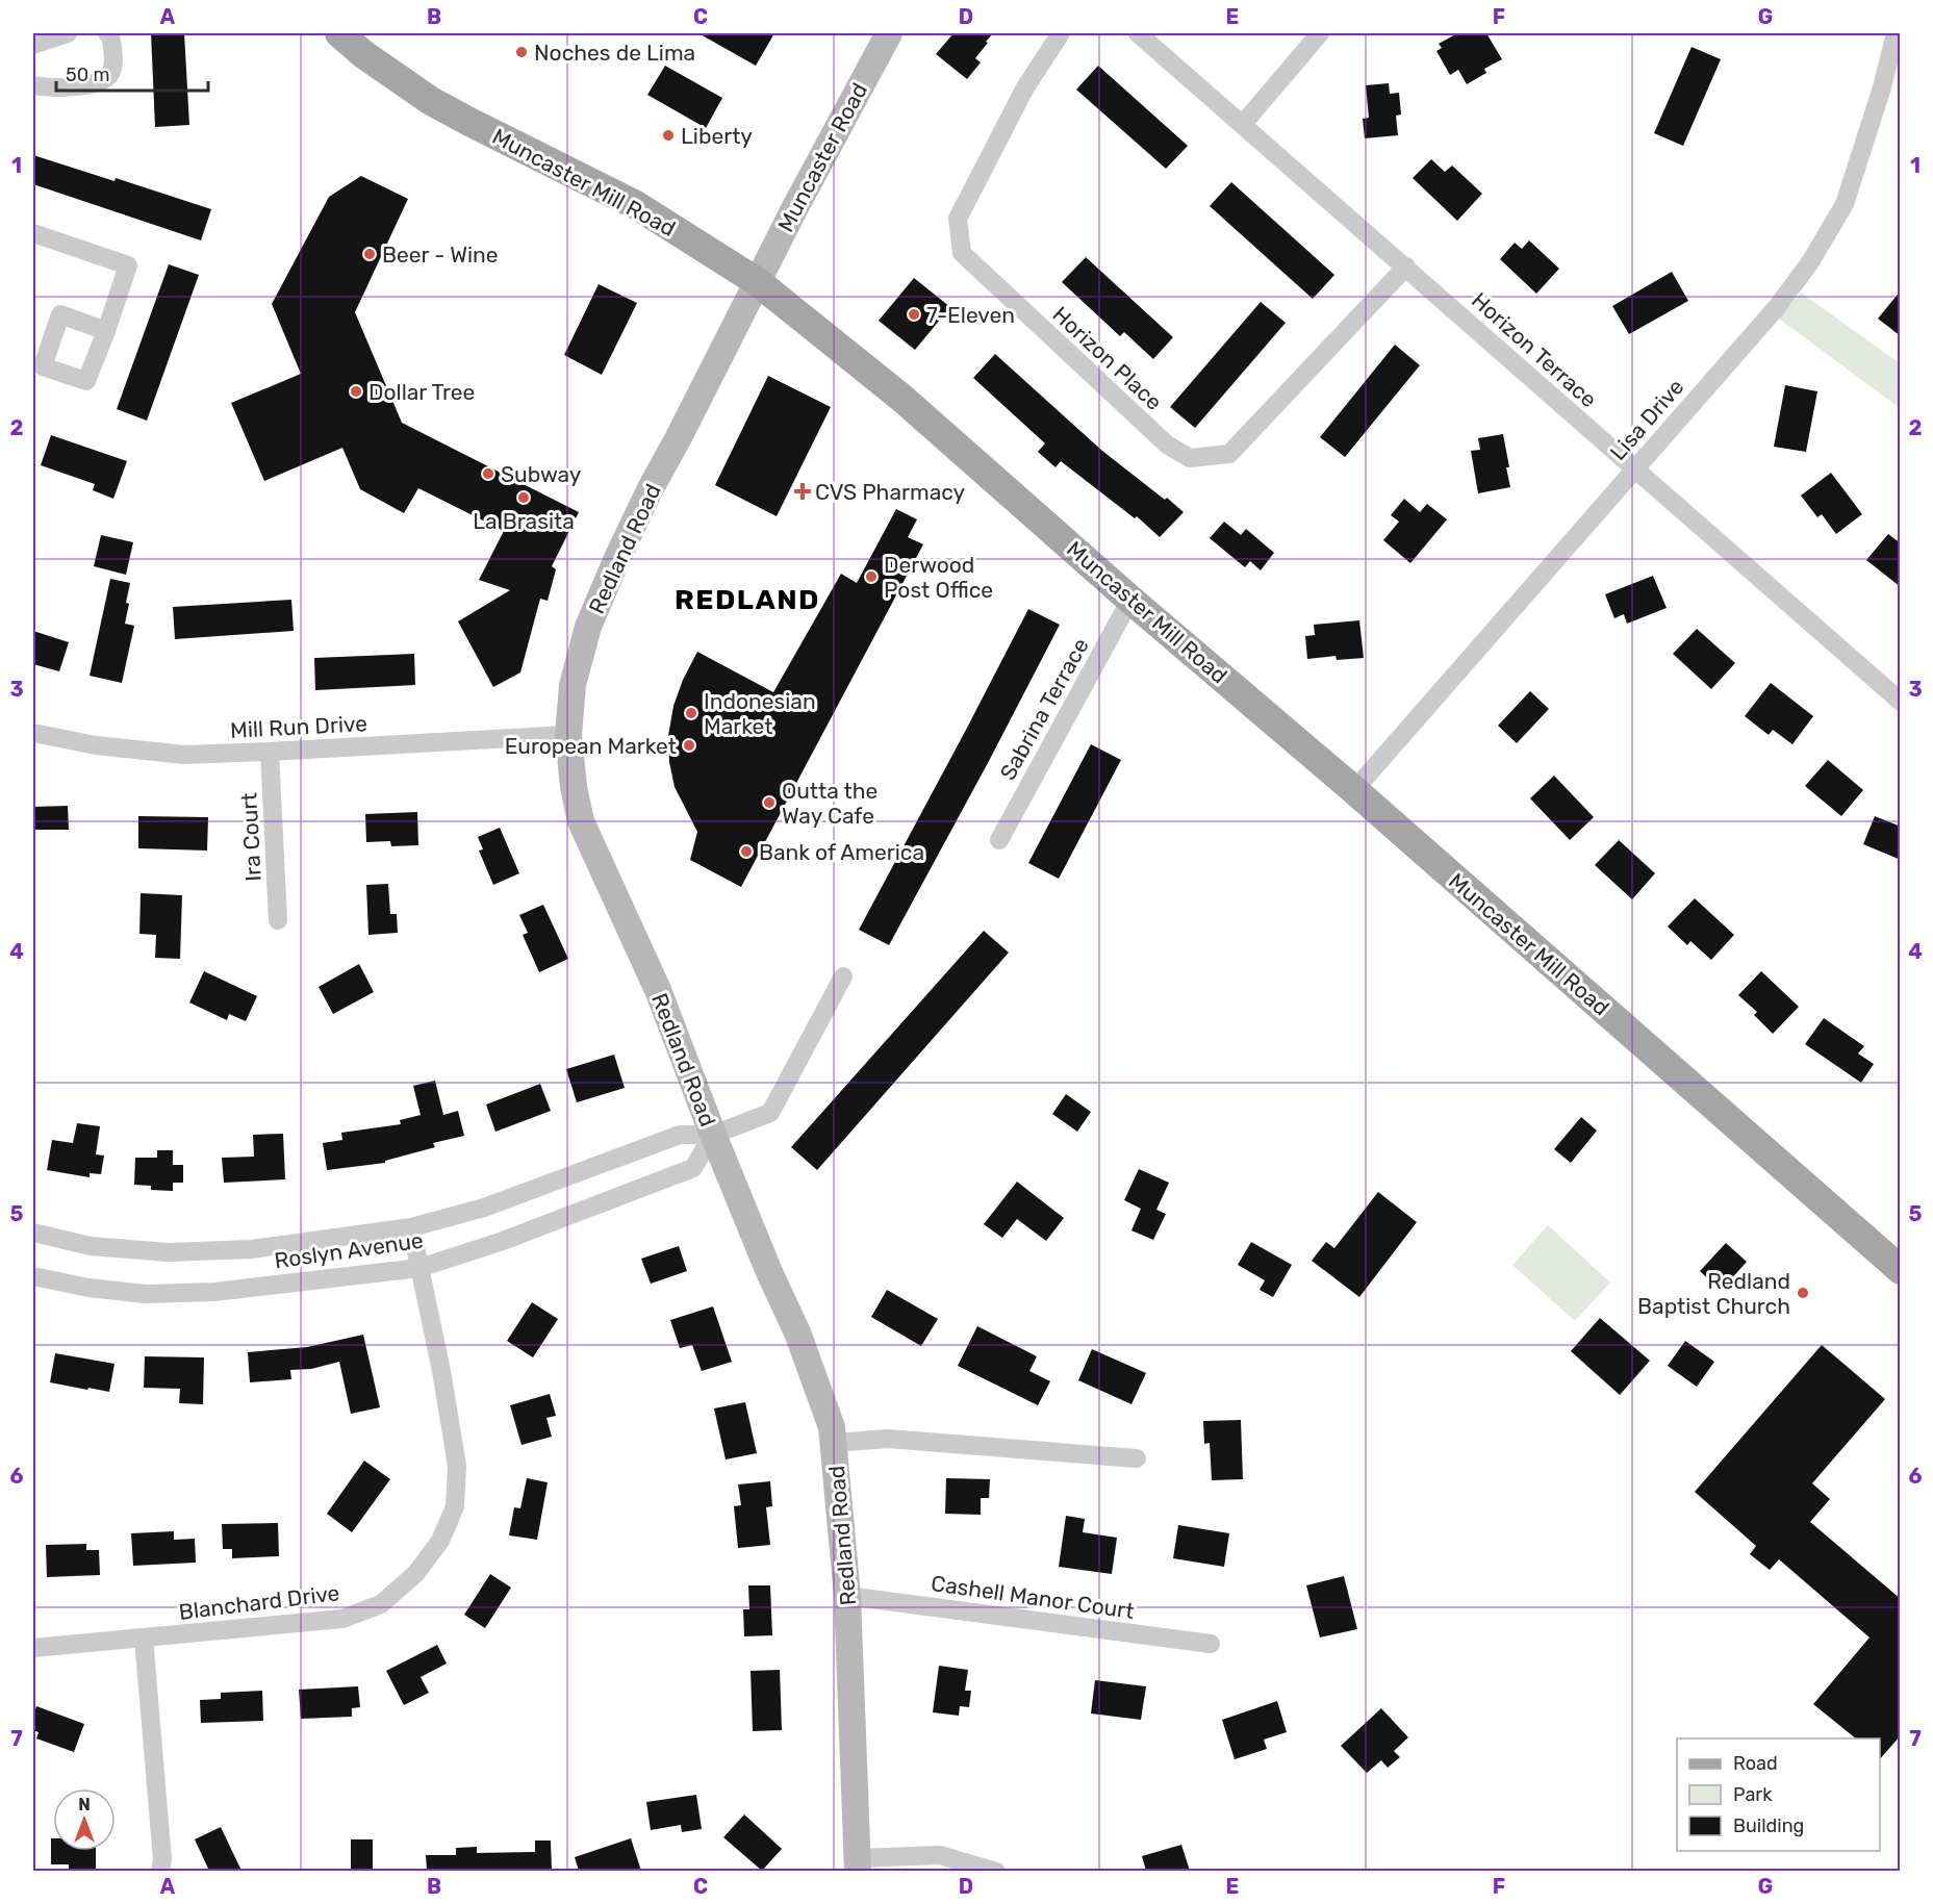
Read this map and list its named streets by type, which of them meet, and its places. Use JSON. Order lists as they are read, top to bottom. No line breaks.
{"streets":{"main road":["Muncaster Road","Muncaster Mill Road","Redland Road"],"street":["Horizon Terrace","Horizon Place","Lisa Drive","Sabrina Terrace","Mill Run Drive","Ira Court","Roslyn Avenue","Cashell Manor Court","Blanchard Drive"]},"crossings":[["Muncaster Road","Muncaster Mill Road"],["Muncaster Road","Redland Road"],["Muncaster Mill Road","Lisa Drive"],["Muncaster Mill Road","Redland Road"],["Muncaster Mill Road","Sabrina Terrace"],["Horizon Terrace","Horizon Place"],["Horizon Terrace","Lisa Drive"],["Redland Road","Mill Run Drive"],["Redland Road","Roslyn Avenue"],["Redland Road","Cashell Manor Court"],["Mill Run Drive","Ira Court"],["Roslyn Avenue","Blanchard Drive"]],"districts":["REDLAND"],"places":{"other":["Noches de Lima","Liberty","Beer - Wine","7-Eleven","Dollar Tree","Subway","La Brasita","Derwood Post Office","Indonesian Market","European Market","Outta the Way Cafe","Bank of America","Redland Baptist Church"],"health":["CVS Pharmacy"]},"legend":["Road","Park","Building"],"scale_bar":"50 m","north":"top","grid":{"columns":["A","B","C","D","E","F","G"],"rows":["1","2","3","4","5","6","7"]}}
